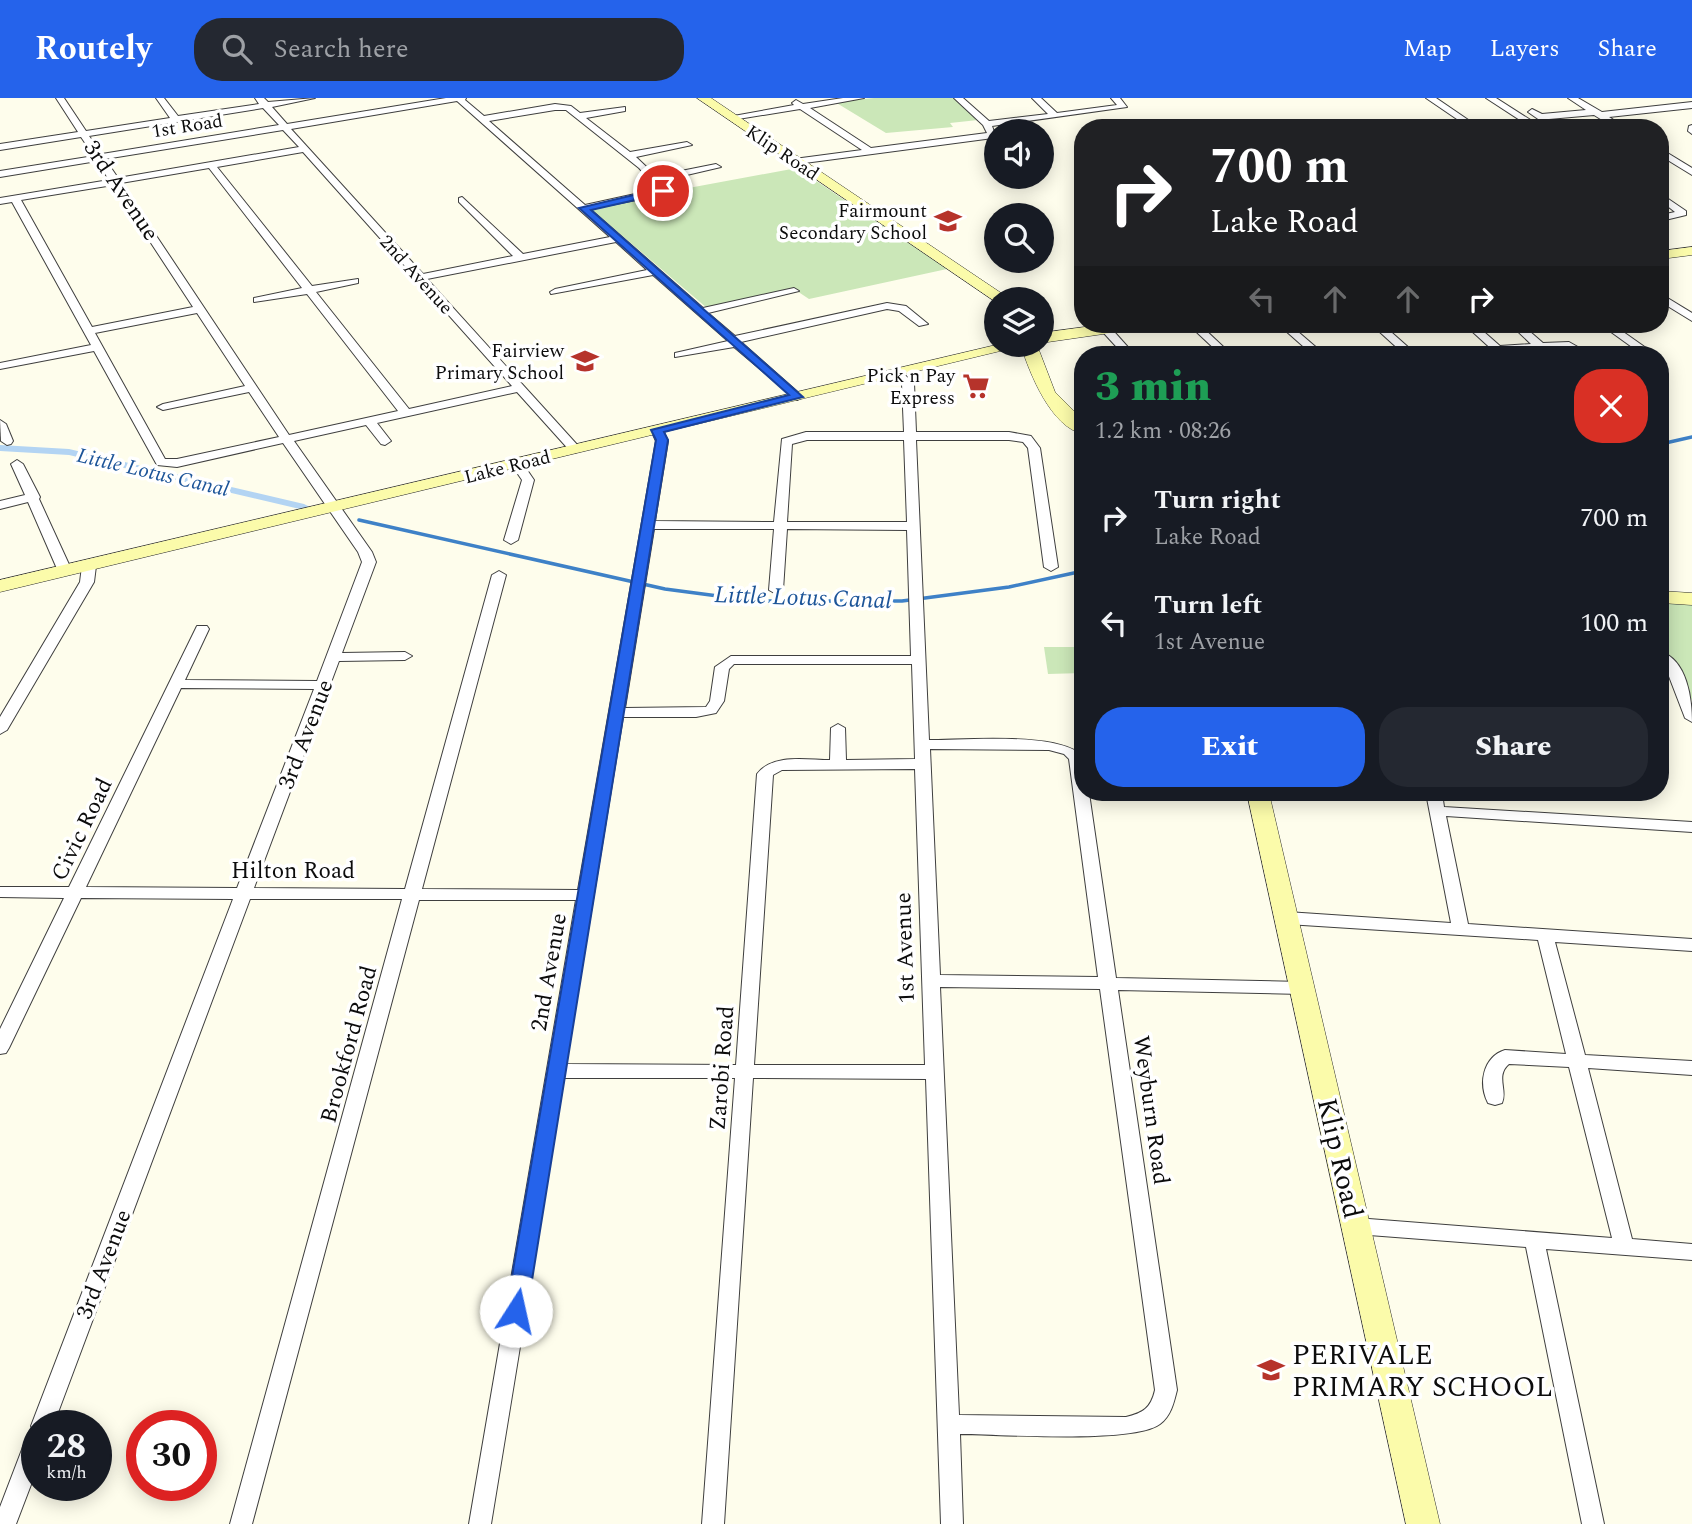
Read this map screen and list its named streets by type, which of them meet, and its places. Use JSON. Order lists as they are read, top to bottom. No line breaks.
{"streets":{"street":["1st Road","Klip Road","3rd Avenue","2nd Avenue","Lake Road","Civic Road","Hilton Road","1st Avenue","Brookford Road","Zarobi Road","Weyburn Road"]},"crossings":[["1st Road","3rd Avenue"],["1st Road","2nd Avenue"],["3rd Avenue","Lake Road"],["3rd Avenue","Hilton Road"],["2nd Avenue","Lake Road"],["2nd Avenue","Hilton Road"],["Lake Road","1st Avenue"],["Civic Road","Hilton Road"],["Hilton Road","Brookford Road"],["1st Avenue","Zarobi Road"],["1st Avenue","Weyburn Road"]],"water":["Little Lotus Canal"],"places":{"school or university":["Fairmount Secondary School","Fairview Primary School","PERIVALE PRIMARY SCHOOL"],"supermarket":["Pick n Pay Express"]},"page":{"header":"Routely","search":"Search here","nav":["Map","Layers","Share"],"turn":["700 m","Lake Road"],"heading":["3 min","1.2 km · 08:26"],"list":[{"name":"Turn right","note":"Lake Road","value":"700 m"},{"name":"Turn left","note":"1st Avenue","value":"100 m"}],"buttons":["Exit","Share"],"speed":"28 km/h","limit":"30"}}
